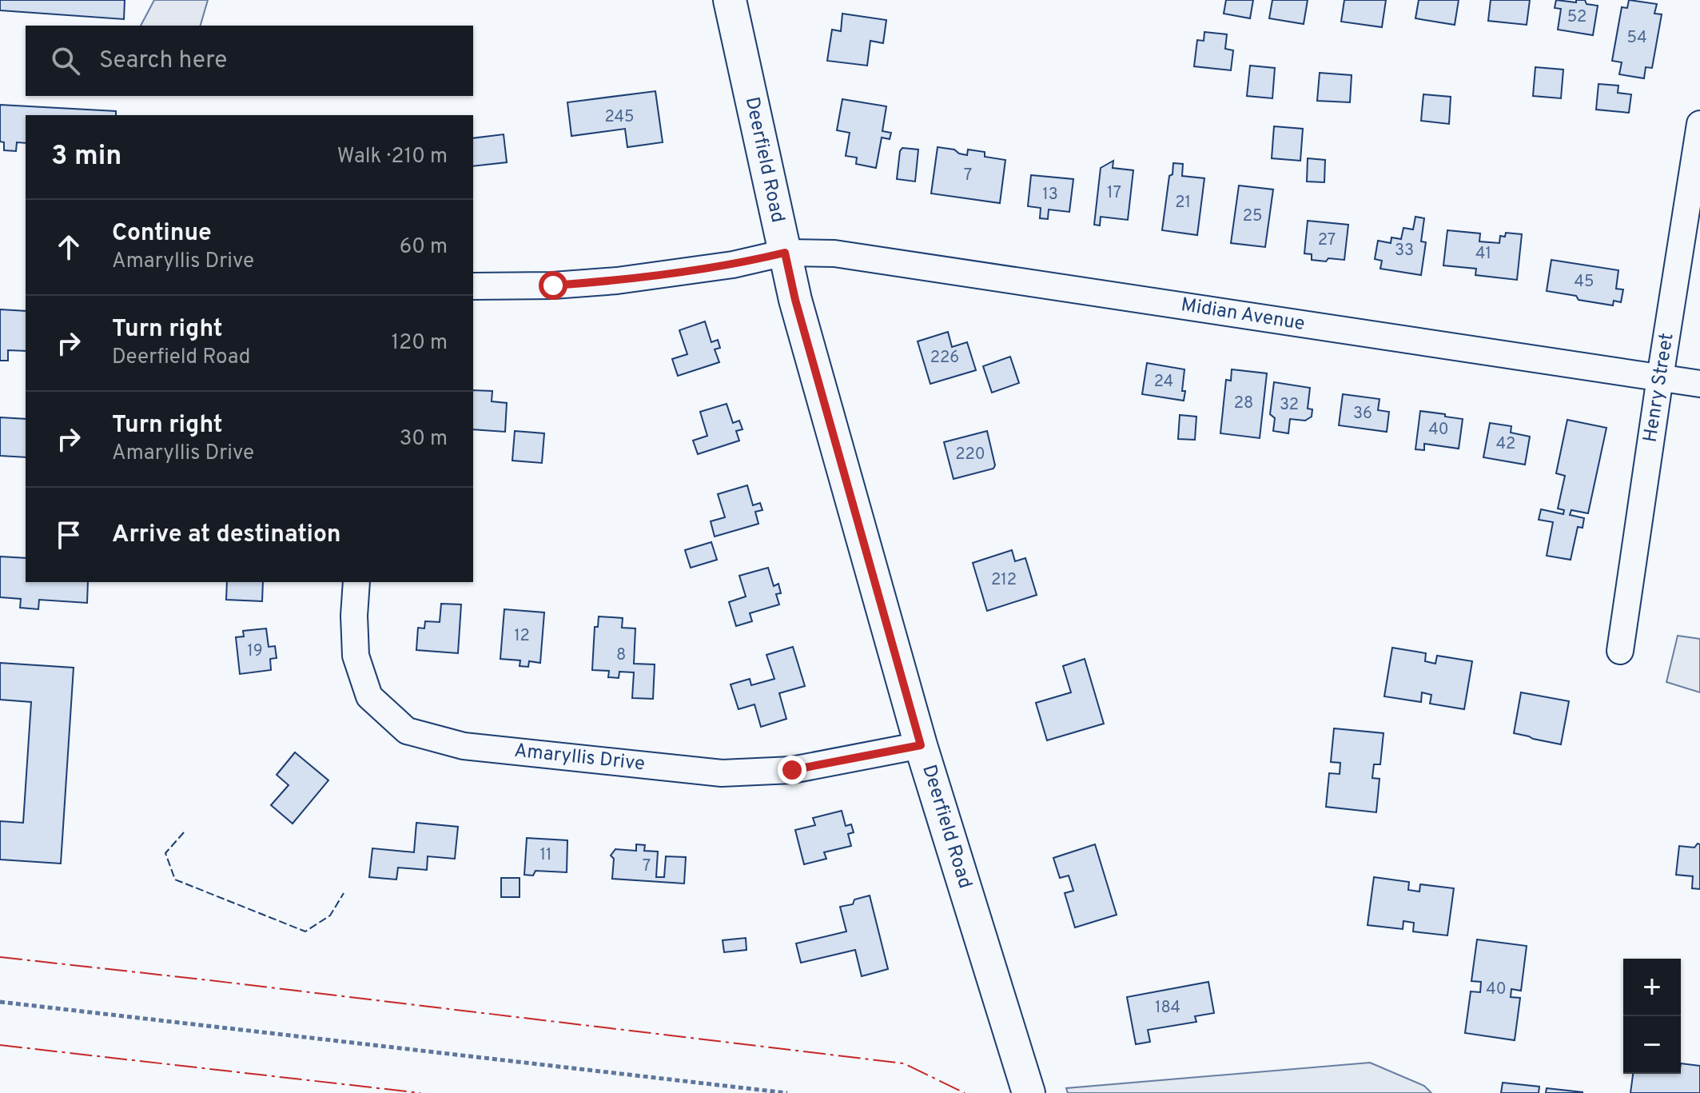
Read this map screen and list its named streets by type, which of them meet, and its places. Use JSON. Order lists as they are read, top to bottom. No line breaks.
{"streets":{"street":["Deerfield Road","Midian Avenue","Henry Street","Amaryllis Drive"]},"crossings":[["Deerfield Road","Midian Avenue"],["Deerfield Road","Amaryllis Drive"],["Midian Avenue","Henry Street"]],"house_numbers":["52","54","245","7","17","13","21","25","27","33","41","45","226","24","28","32","36","40","42","220","212","12","19","8","11","7","40","184"],"page":{"search":"Search here","heading":["3 min","Walk · 210 m"],"list":[["Continue","Amaryllis Drive","60 m"],["Turn right","Deerfield Road","120 m"],["Turn right","Amaryllis Drive","30 m"],"Arrive at destination"],"map_buttons":["+","−"]}}
